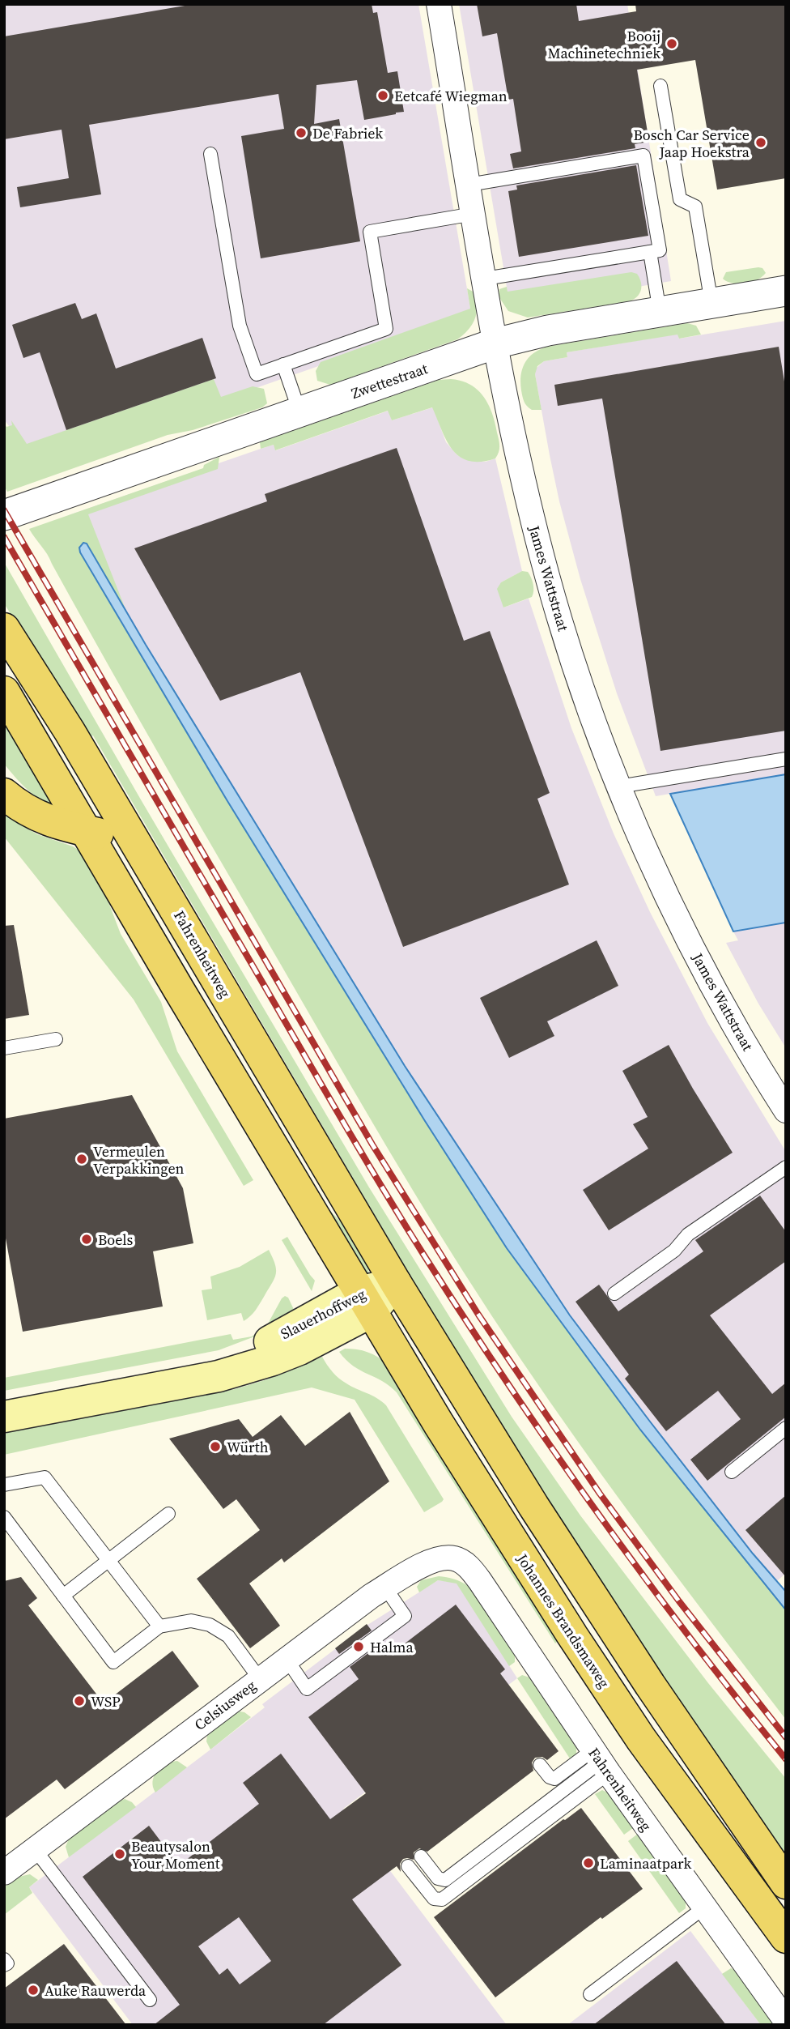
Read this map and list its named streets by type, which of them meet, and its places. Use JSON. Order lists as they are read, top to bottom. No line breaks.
{"streets":{"main road":["Fahrenheitweg","Slauerhoffweg","Johannes Brandsmaweg"],"street":["Zwettestraat","James Wattstraat","Celsiusweg"]},"crossings":[["Zwettestraat","James Wattstraat"],["Fahrenheitweg","Slauerhoffweg"],["Fahrenheitweg","Celsiusweg"],["Slauerhoffweg","Johannes Brandsmaweg"]],"places":["Booij Machinetechniek","Eetcafé Wiegman","De Fabriek","Bosch Car Service Jaap Hoekstra","Vermeulen Verpakkingen","Boels","Würth","Halma","WSP","Beautysalon Your Moment","Laminaatpark","Auke Rauwerda"]}
